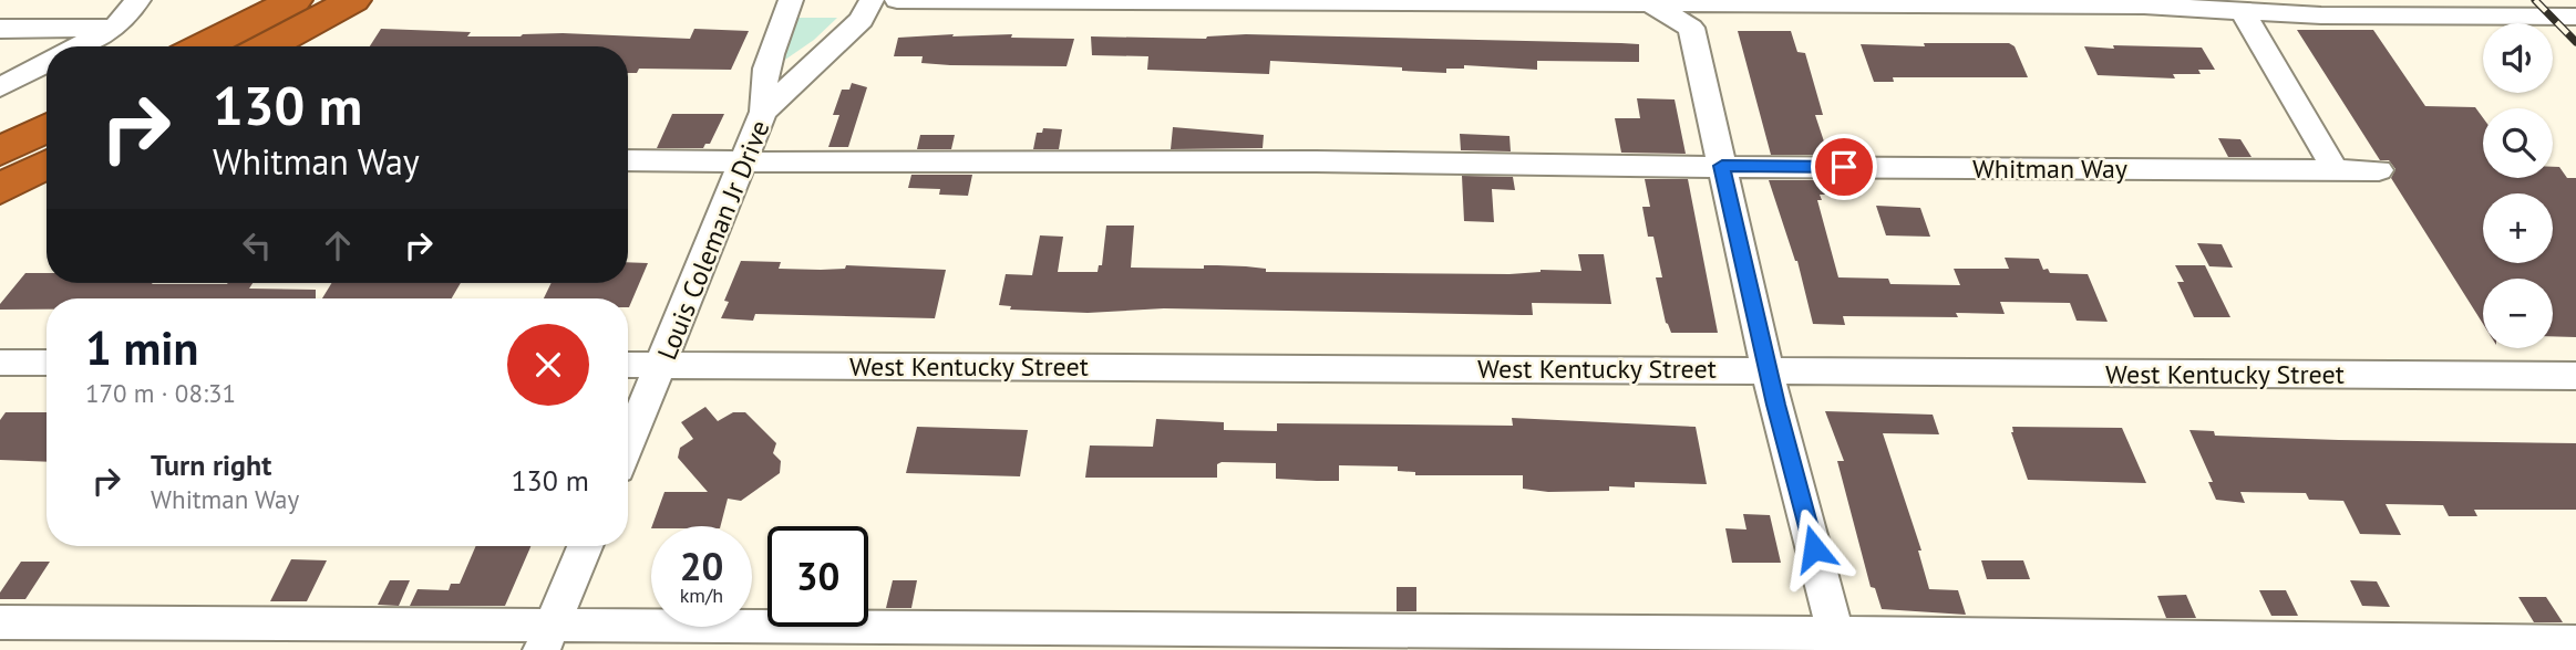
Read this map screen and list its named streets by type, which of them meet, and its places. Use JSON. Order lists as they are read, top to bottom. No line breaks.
{"streets":{"street":["Whitman Way","Louis Coleman Jr Drive","West Kentucky Street"]},"crossings":[["Whitman Way","Louis Coleman Jr Drive"],["Louis Coleman Jr Drive","West Kentucky Street"]],"page":{"map_buttons":["+","−"],"turn":["130 m","Whitman Way"],"heading":["1 min","170 m · 08:31"],"list":[{"name":"Turn right","note":"Whitman Way","value":"130 m"}],"speed":"20 km/h","limit":"30"}}
